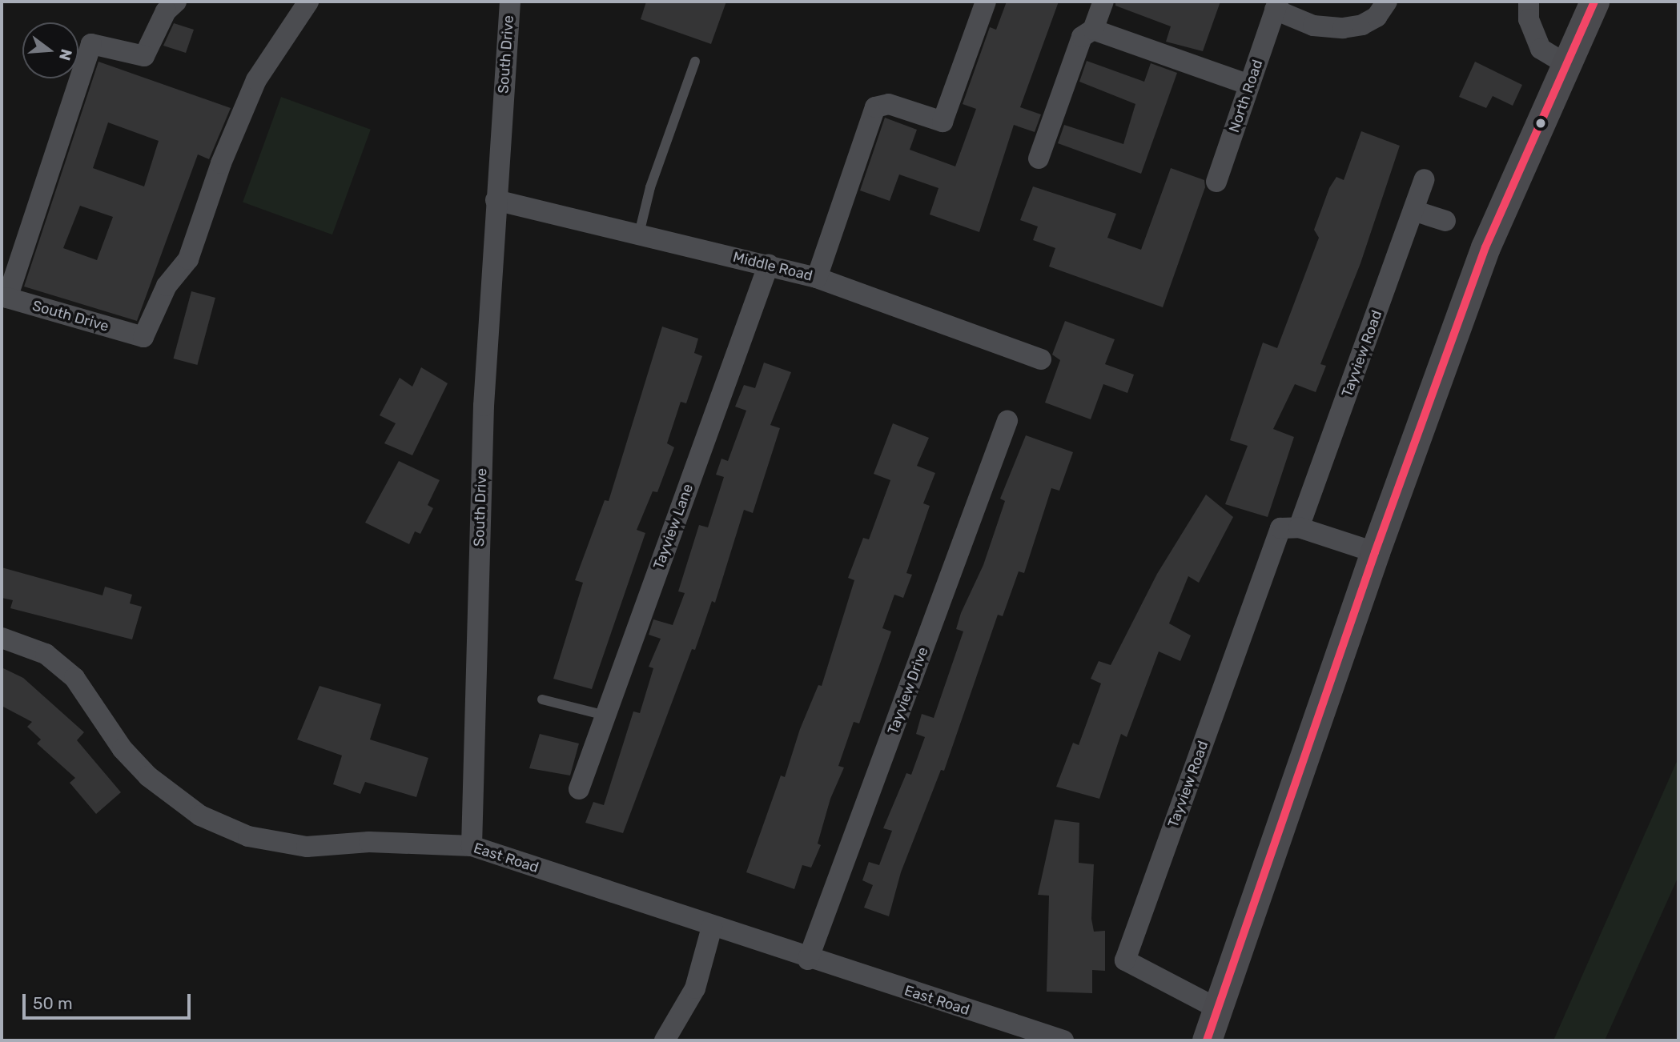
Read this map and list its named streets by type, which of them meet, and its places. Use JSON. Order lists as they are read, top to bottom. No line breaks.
{"streets":{"street":["South Drive","North Road","Middle Road","Tayview Road","Tayview Lane","Tayview Drive","East Road"]},"crossings":[["South Drive","Middle Road"],["South Drive","East Road"],["Middle Road","Tayview Lane"],["Tayview Drive","East Road"]],"scale_bar":"50 m","north":"right"}
